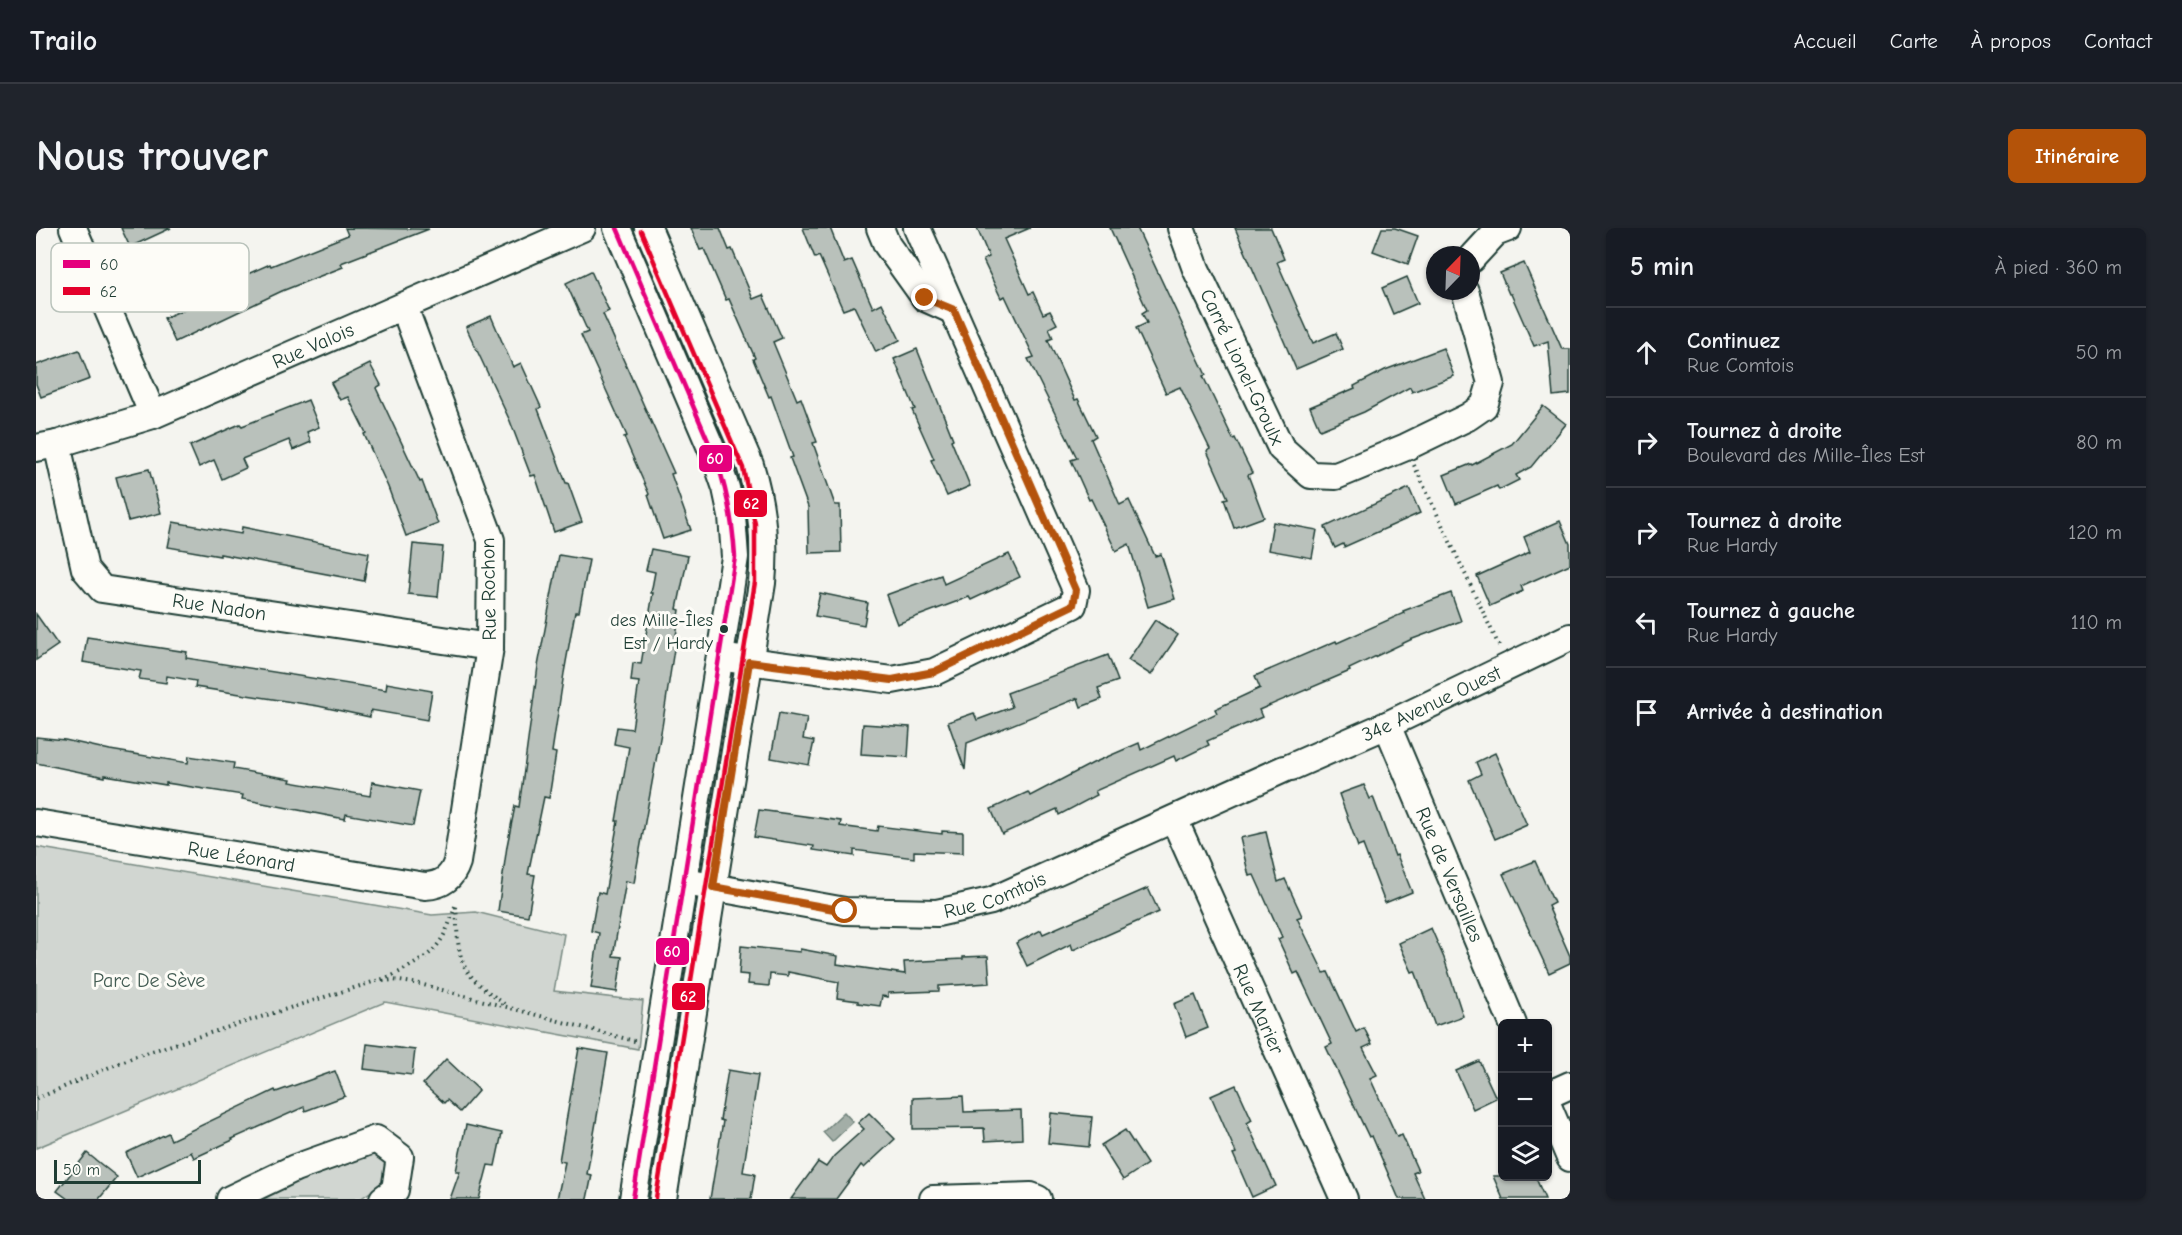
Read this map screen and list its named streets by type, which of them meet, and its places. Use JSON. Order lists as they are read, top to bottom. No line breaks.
{"streets":{"street":["Rue Valois","Carré Lionel-Groulx","Rue Rochon","Rue Nadon","34e Avenue Ouest","Rue Léonard","Rue de Versailles","Rue Comtois","Rue Marier"]},"crossings":[["Rue Valois","Rue Rochon"],["Rue Valois","Rue Nadon"],["Rue Rochon","Rue Nadon"],["Rue Rochon","Rue Léonard"],["34e Avenue Ouest","Rue de Versailles"],["34e Avenue Ouest","Rue Comtois"],["Rue Comtois","Rue Marier"]],"parks":["Parc De Sève"],"places":["des Mille-Îles Est / Hardy"],"lines":["transit line 60","transit line 62"],"legend":["60","62"],"scale_bar":"50 m","north":"top right","page":{"header":"Trailo","nav":["Accueil","Carte","À propos","Contact"],"buttons":"Itinéraire","title":"Nous trouver","heading":["5 min","À pied · 360 m"],"list":[["Continuez","Rue Comtois","50 m"],["Tournez à droite","Boulevard des Mille-Îles Est","80 m"],["Tournez à droite","Rue Hardy","120 m"],["Tournez à gauche","Rue Hardy","110 m"],"Arrivée à destination"],"map_buttons":["+","−"],"scale":"50 m"}}
